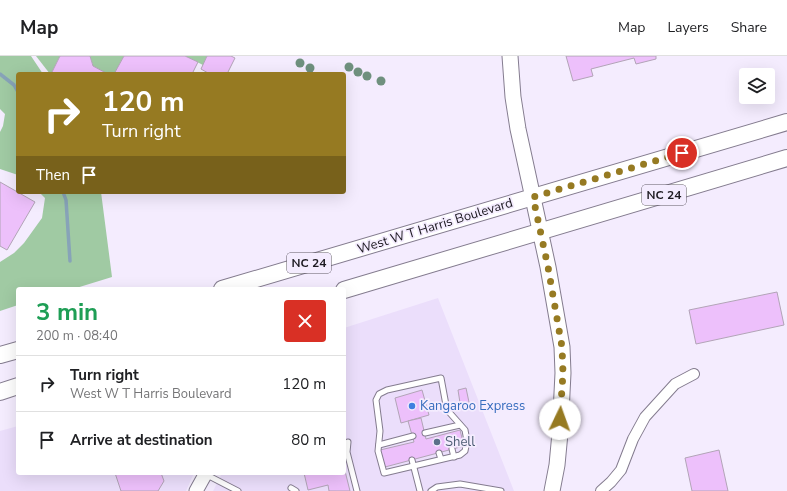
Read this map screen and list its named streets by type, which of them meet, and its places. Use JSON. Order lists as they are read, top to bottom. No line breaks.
{"streets":{"main road":["NC 24","West W T Harris Boulevard"]},"places":["Kangaroo Express","Shell"],"page":{"header":"Map","nav":["Map","Layers","Share"],"turn":["120 m","Turn right"],"then":"Then","heading":["3 min","200 m · 08:40"],"list":[{"name":"Turn right","note":"West W T Harris Boulevard","value":"120 m"},{"name":"Arrive at destination","value":"80 m"}]}}
